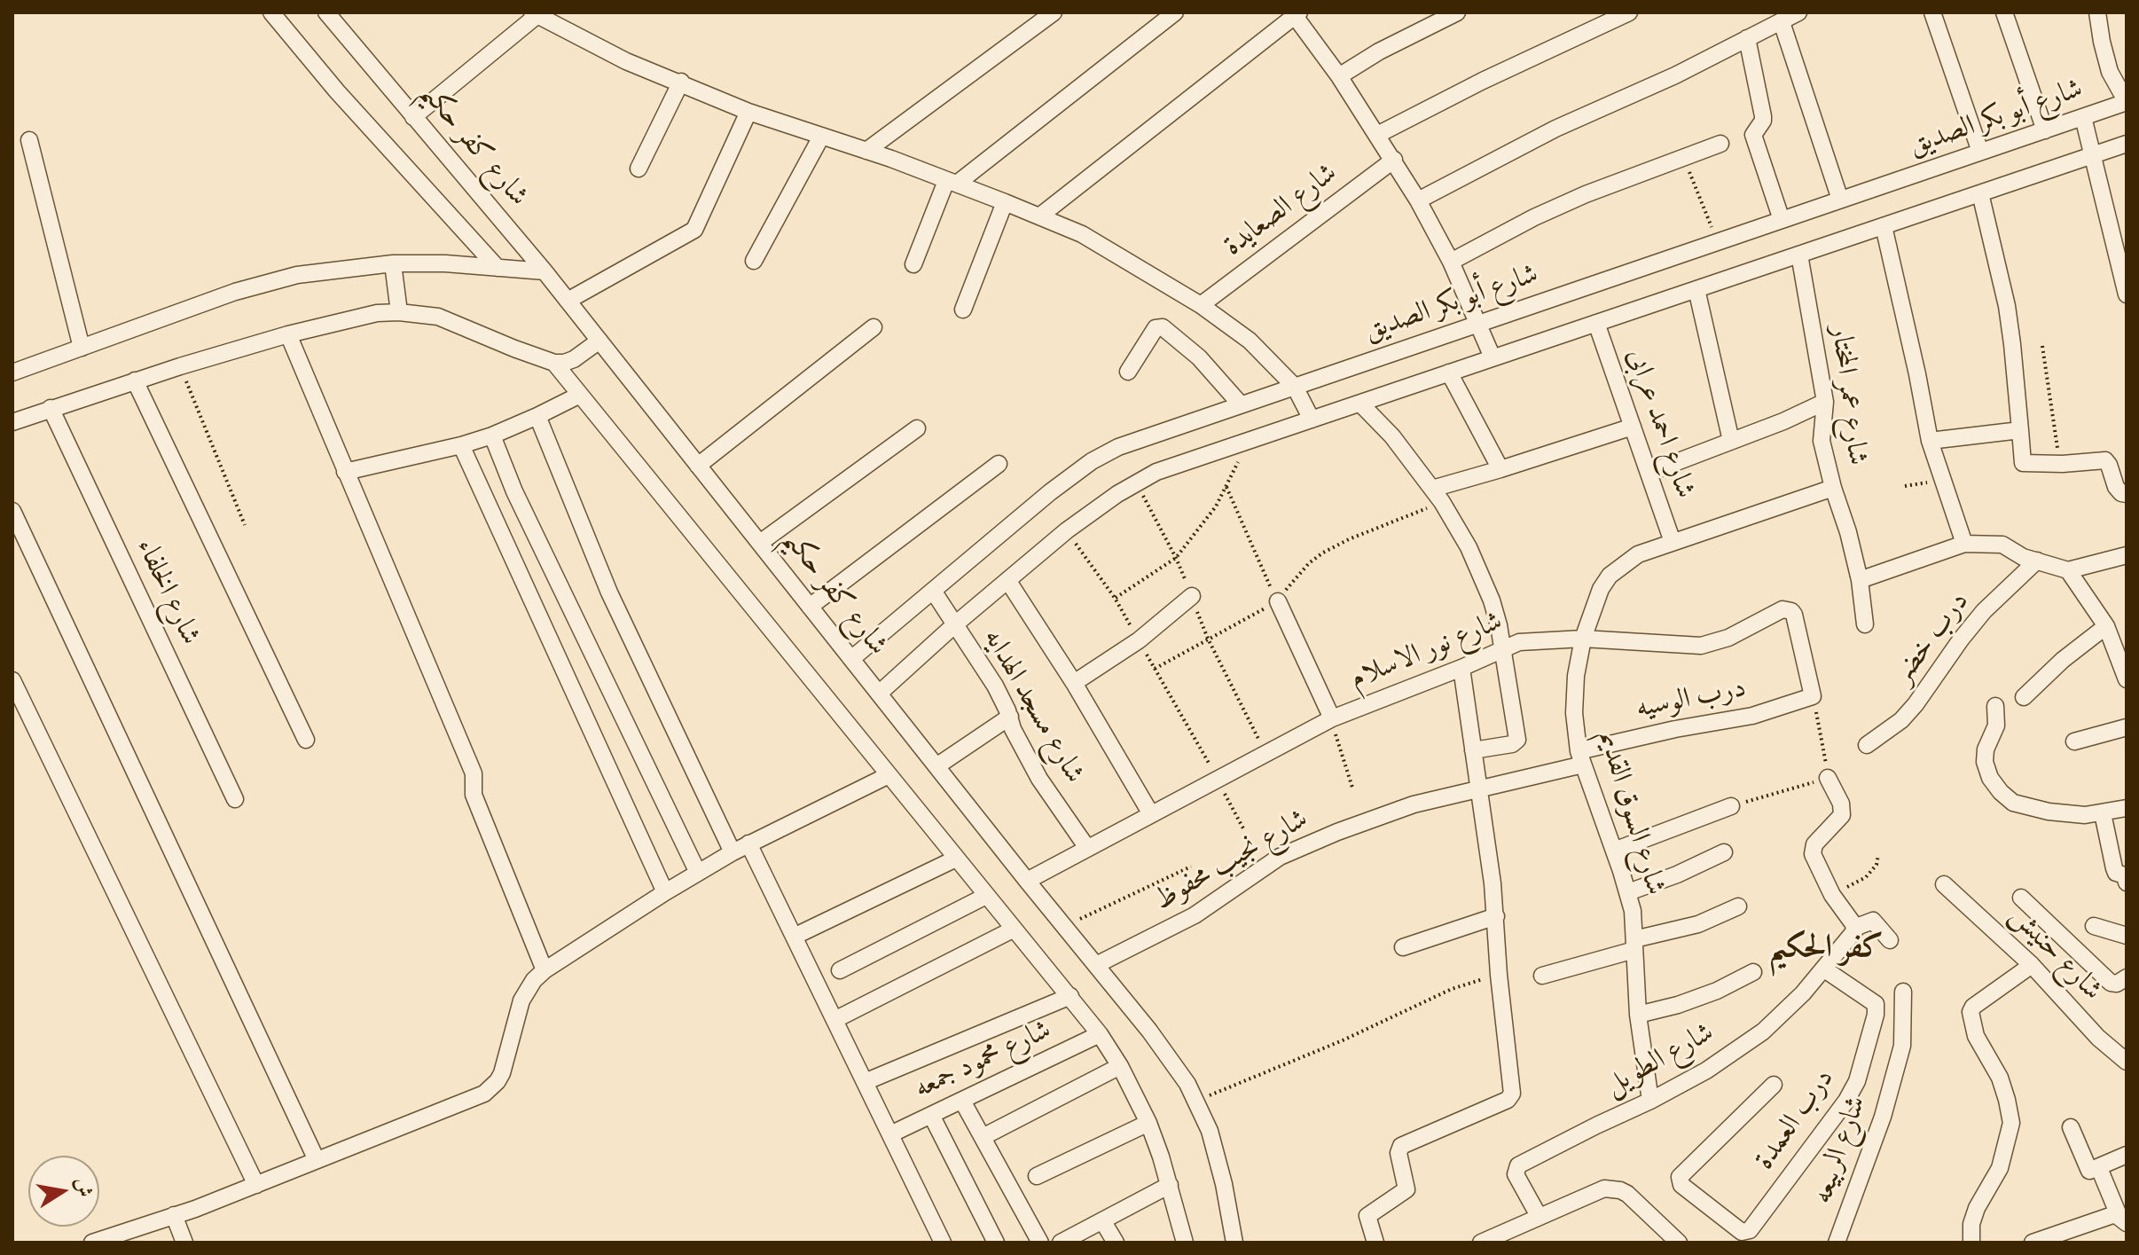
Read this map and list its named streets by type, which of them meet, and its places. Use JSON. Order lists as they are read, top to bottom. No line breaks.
{"streets":{"street":["شارع أبو بكر الصديق","شارع كفر حكيم","شارع الصعايدة","شارع عمر المختار","شارع احمد عرابى","شارع الخلفاء","درب خضر","شارع نور الاسلام","درب الوسيه","شارع مسجد الهدايه","شارع السوق القديم","شارع نجيب محفوظ","شارع حنيش","شارع محمود جمعه","شارع الطويل","درب العمدة","شارع الربيعه"]},"crossings":[["شارع أبو بكر الصديق","شارع كفر حكيم"],["شارع أبو بكر الصديق","شارع مسجد الهدايه"],["شارع كفر حكيم","شارع نور الاسلام"],["شارع كفر حكيم","شارع نجيب محفوظ"],["شارع عمر المختار","شارع السوق القديم"],["شارع احمد عرابى","شارع السوق القديم"],["شارع نور الاسلام","درب الوسيه"],["شارع نور الاسلام","شارع مسجد الهدايه"],["شارع نور الاسلام","شارع السوق القديم"],["درب الوسيه","شارع السوق القديم"],["درب الوسيه","شارع نجيب محفوظ"],["شارع السوق القديم","شارع الطويل"],["شارع الطويل","درب العمدة"]],"districts":["كفر الحكيم"],"north":"right"}
